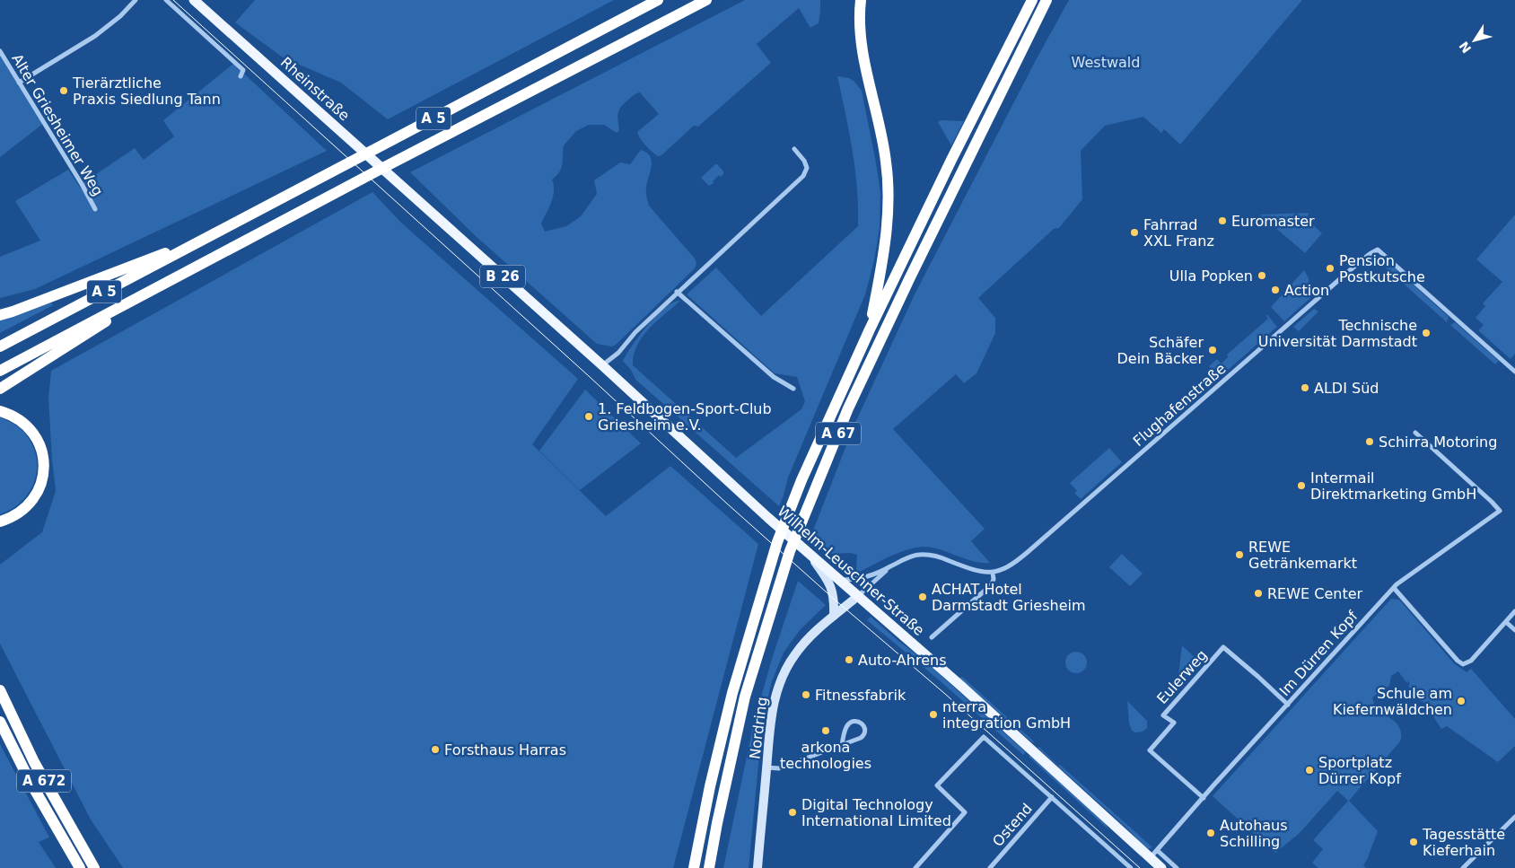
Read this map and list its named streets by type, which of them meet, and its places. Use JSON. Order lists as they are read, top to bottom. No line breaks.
{"streets":{"highway":["A 5","A 67","A 672"],"main road":["Rheinstraße","B 26","Wilhelm-Leuschner-Straße","Nordring"],"street":["Alter Griesheimer Weg","Flughafenstraße","Im Dürren Kopf","Eulerweg","Ostend"]},"crossings":[["Rheinstraße","Wilhelm-Leuschner-Straße"],["Wilhelm-Leuschner-Straße","Im Dürren Kopf"],["Wilhelm-Leuschner-Straße","Nordring"],["Im Dürren Kopf","Eulerweg"]],"parks":["Westwald"],"places":["Tierärztliche Praxis Siedlung Tann","Euromaster","Fahrrad XXL Franz","Pension Postkutsche","Ulla Popken","Action","Technische Universität Darmstadt","Schäfer Dein Bäcker","ALDI Süd","1. Feldbogen-Sport-Club Griesheim e.V.","Schirra Motoring","Intermail Direktmarketing GmbH","REWE Getränkemarkt","REWE Center","ACHAT Hotel Darmstadt Griesheim","Auto-Ahrens","Fitnessfabrik","Schule am Kiefernwäldchen","nterra integration GmbH","arkona technologies","Forsthaus Harras","Sportplatz Dürrer Kopf","Digital Technology International Limited","Autohaus Schilling","Tagesstätte Kieferhain"],"north":"bottom left"}
